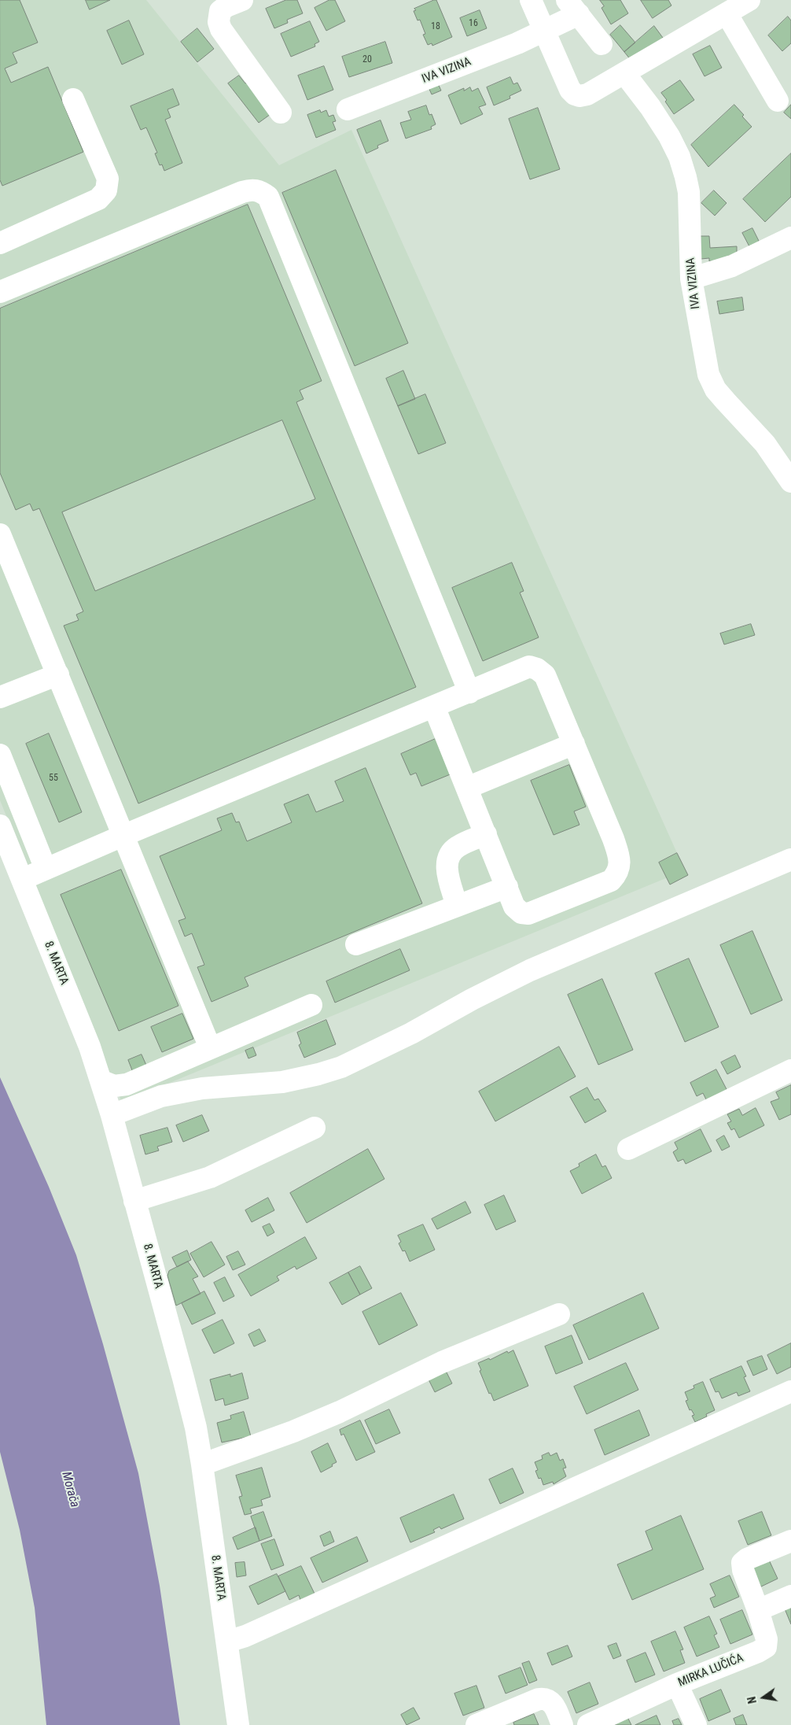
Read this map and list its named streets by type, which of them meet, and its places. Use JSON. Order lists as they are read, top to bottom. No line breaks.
{"streets":{"street":["IVA VIZINA","8. MARTA","MIRKA LUČIĆA"]},"water":["Morača"],"house_numbers":["16","18","20","55"],"north":"left"}
